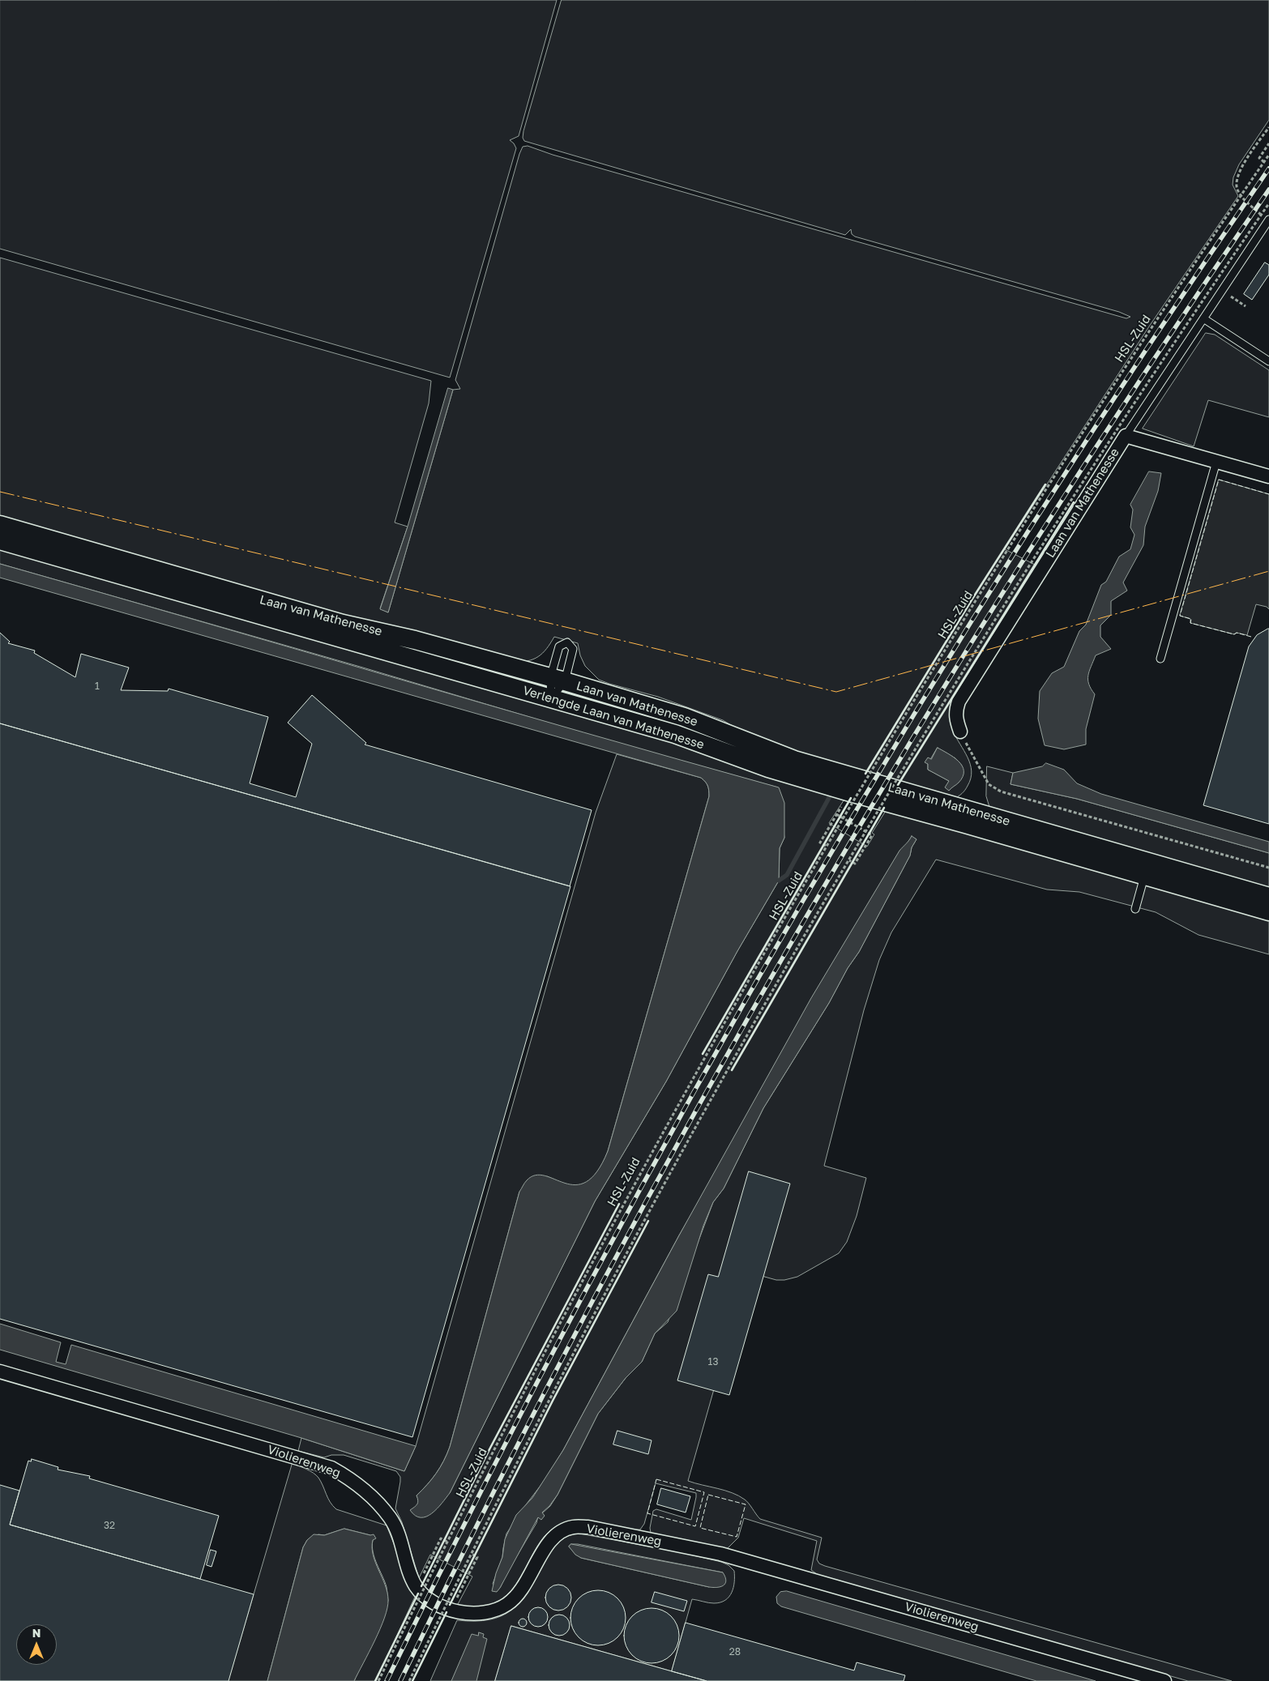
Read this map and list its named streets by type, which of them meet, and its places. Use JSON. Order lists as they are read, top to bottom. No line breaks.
{"streets":{"street":["Laan van Mathenesse","Verlengde Laan van Mathenesse","Violierenweg"],"path":["HSL-Zuid"]},"crossings":[["Laan van Mathenesse","Verlengde Laan van Mathenesse"]],"house_numbers":["1","13","32","28"],"north":"top"}
